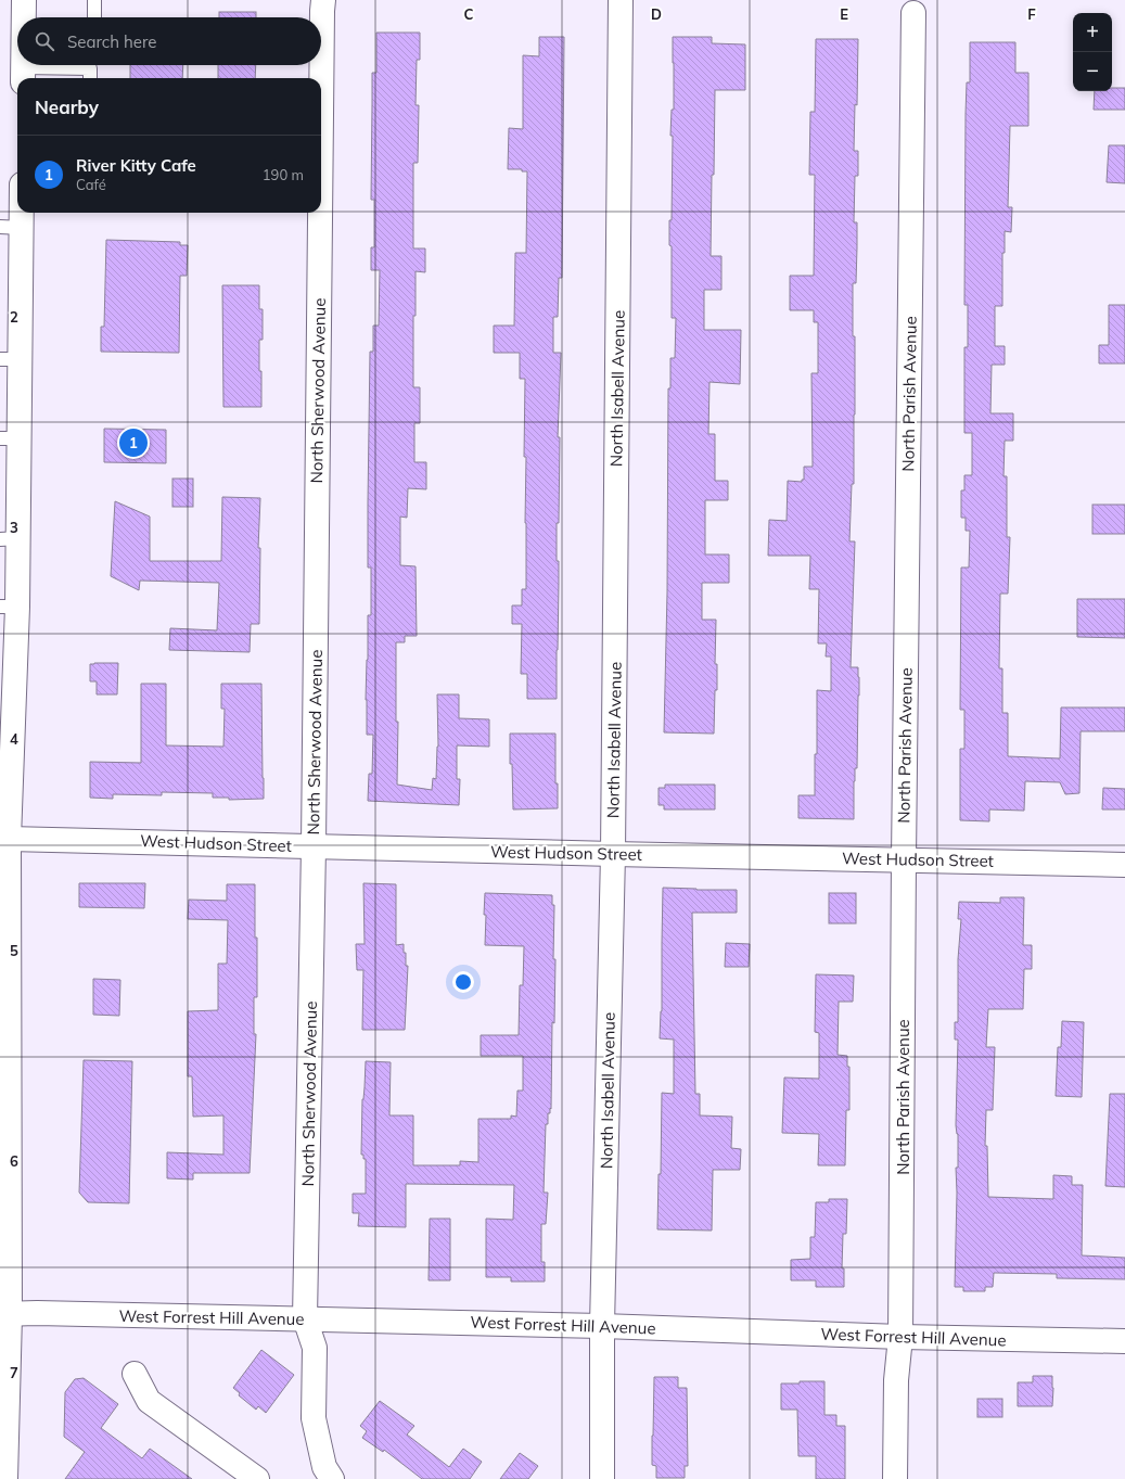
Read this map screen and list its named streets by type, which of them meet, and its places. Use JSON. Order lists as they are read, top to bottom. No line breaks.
{"streets":{"street":["North Isabell Avenue","North Sherwood Avenue","North Parish Avenue","West Hudson Street","West Forrest Hill Avenue"]},"crossings":[["North Isabell Avenue","West Hudson Street"],["North Isabell Avenue","West Forrest Hill Avenue"],["North Sherwood Avenue","West Hudson Street"],["North Sherwood Avenue","West Forrest Hill Avenue"],["North Parish Avenue","West Hudson Street"],["North Parish Avenue","West Forrest Hill Avenue"]],"page":{"map_buttons":["+","−"],"search":"Search here","heading":"Nearby","list":[{"mark":"1","name":"River Kitty Cafe","note":"Café","value":"190 m"}],"pins":"1"},"grid":{"columns":["C","D","E","F"],"rows":["2","3","4","5","6","7"]}}
